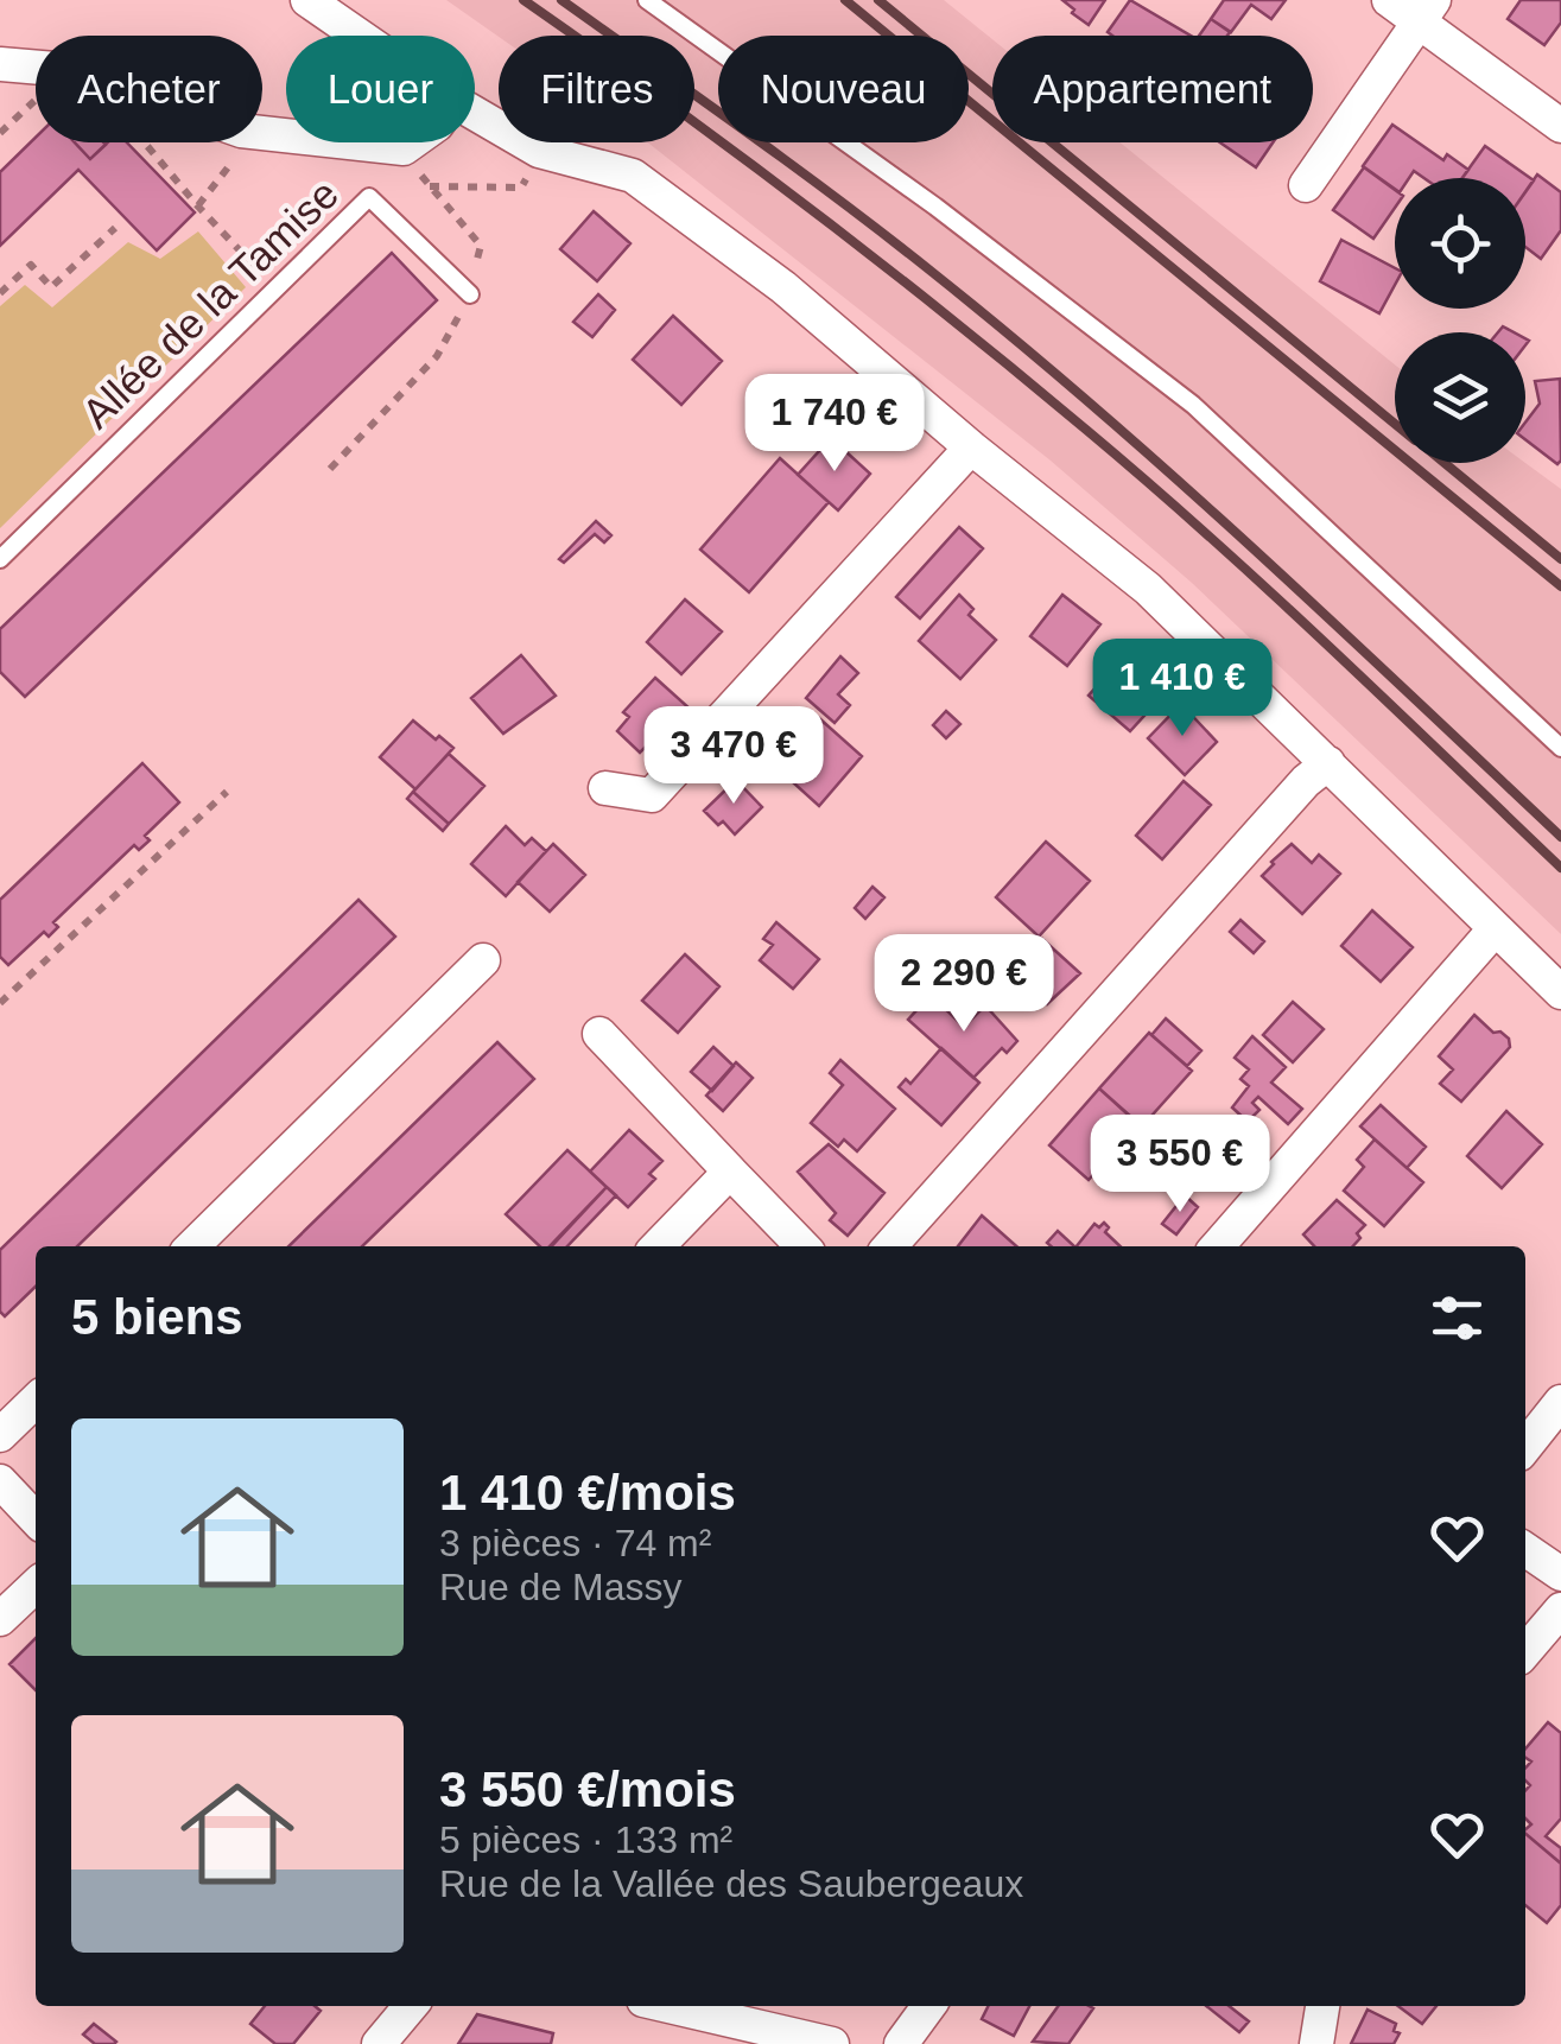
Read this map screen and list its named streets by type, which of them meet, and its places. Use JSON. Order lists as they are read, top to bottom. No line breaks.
{"streets":{"lane":["Allée de la Tamise"]},"page":{"chip":["Acheter","Louer","Filtres","Nouveau","Appartement"],"price":["1 740 €","1 410 €","3 470 €","2 290 €","3 550 €"],"heading":"5 biens","list":[{"name":"1 410 €/mois","note":"3 pièces · 74 m² · Rue de Massy"},{"name":"3 550 €/mois","note":"5 pièces · 133 m² · Rue de la Vallée des Saubergeaux"}]}}
